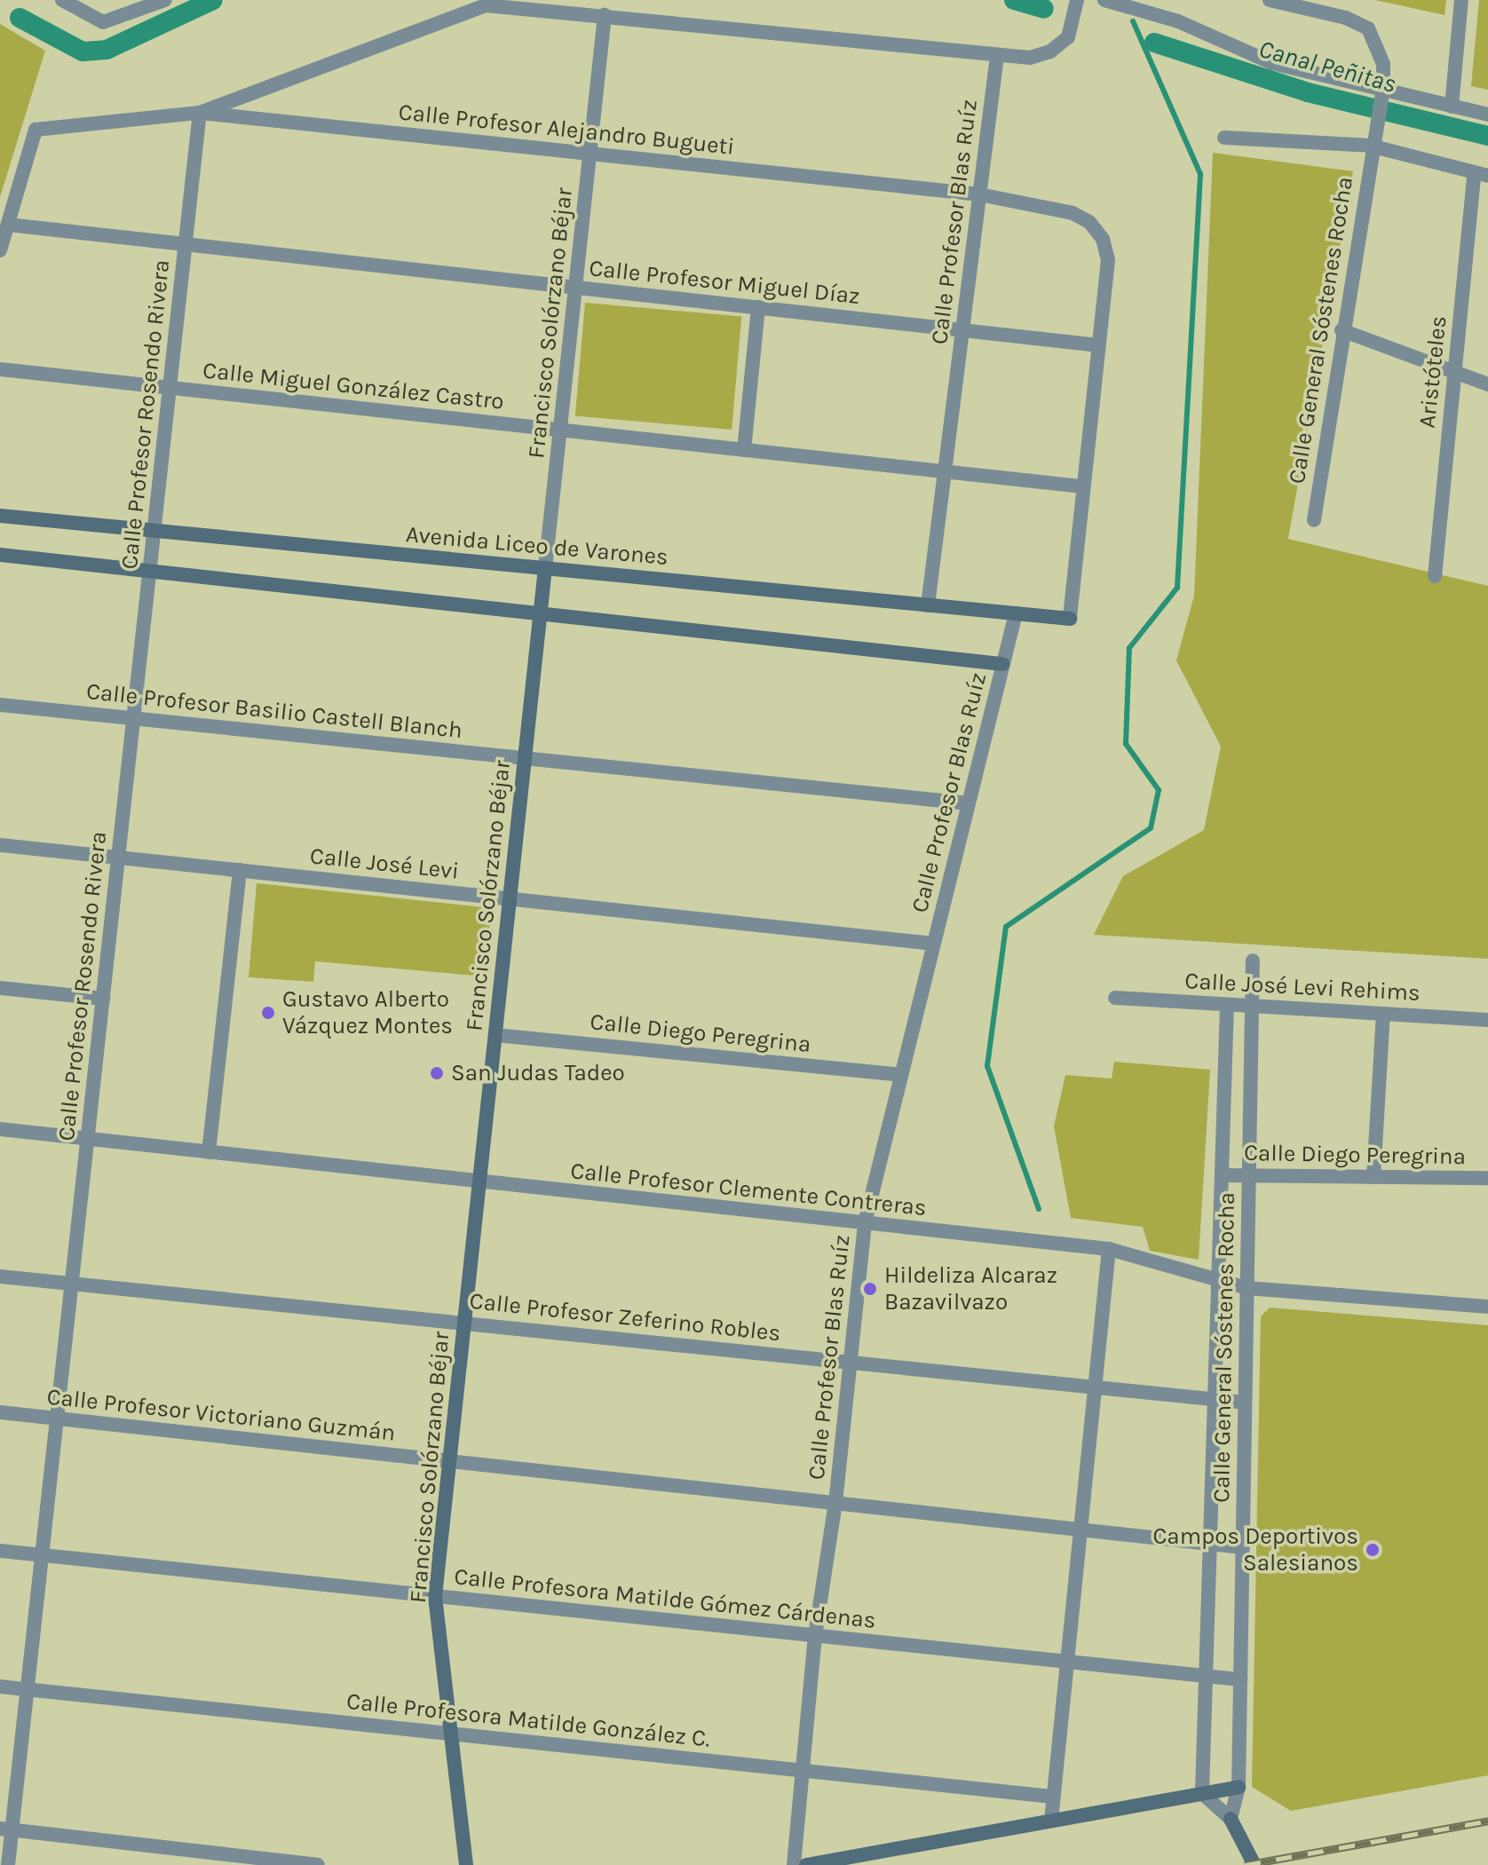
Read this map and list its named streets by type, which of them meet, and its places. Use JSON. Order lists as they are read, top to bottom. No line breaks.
{"streets":{"street":["Calle Profesor Alejandro Bugueti","Calle Profesor Blas Ruíz","Calle Profesor Miguel Díaz","Francisco Solórzano Béjar","Calle General Sóstenes Rocha","Aristóteles","Calle Miguel González Castro","Calle Profesor Rosendo Rivera","Avenida Liceo de Varones","Calle Profesor Basilio Castell Blanch","Calle José Levi","Calle José Levi Rehims","Calle Diego Peregrina","Calle Profesor Clemente Contreras","Calle Profesor Zeferino Robles","Calle Profesor Victoriano Guzmán","Calle Profesora Matilde Gómez Cárdenas","Calle Profesora Matilde González C."]},"crossings":[["Calle Profesor Alejandro Bugueti","Calle Profesor Blas Ruíz"],["Calle Profesor Alejandro Bugueti","Calle Profesor Miguel Díaz"],["Calle Profesor Alejandro Bugueti","Francisco Solórzano Béjar"],["Calle Profesor Alejandro Bugueti","Calle Profesor Rosendo Rivera"],["Calle Profesor Blas Ruíz","Calle Profesor Miguel Díaz"],["Calle Profesor Blas Ruíz","Calle Miguel González Castro"],["Calle Profesor Blas Ruíz","Avenida Liceo de Varones"],["Calle Profesor Blas Ruíz","Calle Profesor Basilio Castell Blanch"],["Calle Profesor Blas Ruíz","Calle José Levi"],["Calle Profesor Blas Ruíz","Calle Diego Peregrina"],["Calle Profesor Blas Ruíz","Calle Profesor Clemente Contreras"],["Calle Profesor Blas Ruíz","Calle Profesor Zeferino Robles"],["Calle Profesor Blas Ruíz","Calle Profesor Victoriano Guzmán"],["Calle Profesor Blas Ruíz","Calle Profesora Matilde Gómez Cárdenas"],["Calle Profesor Blas Ruíz","Calle Profesora Matilde González C."],["Calle Profesor Miguel Díaz","Francisco Solórzano Béjar"],["Calle Profesor Miguel Díaz","Calle Profesor Rosendo Rivera"],["Francisco Solórzano Béjar","Calle Miguel González Castro"],["Francisco Solórzano Béjar","Avenida Liceo de Varones"],["Francisco Solórzano Béjar","Calle Profesor Basilio Castell Blanch"],["Francisco Solórzano Béjar","Calle José Levi"],["Francisco Solórzano Béjar","Calle Diego Peregrina"],["Francisco Solórzano Béjar","Calle Profesor Clemente Contreras"],["Francisco Solórzano Béjar","Calle Profesor Zeferino Robles"],["Francisco Solórzano Béjar","Calle Profesor Victoriano Guzmán"],["Francisco Solórzano Béjar","Calle Profesora Matilde Gómez Cárdenas"],["Francisco Solórzano Béjar","Calle Profesora Matilde González C."],["Calle General Sóstenes Rocha","Calle José Levi Rehims"],["Calle General Sóstenes Rocha","Calle Diego Peregrina"],["Calle General Sóstenes Rocha","Calle Profesor Clemente Contreras"],["Calle General Sóstenes Rocha","Calle Profesor Zeferino Robles"],["Calle General Sóstenes Rocha","Calle Profesor Victoriano Guzmán"],["Calle General Sóstenes Rocha","Calle Profesora Matilde Gómez Cárdenas"],["Calle Miguel González Castro","Calle Profesor Rosendo Rivera"],["Calle Miguel González Castro","Avenida Liceo de Varones"],["Calle Profesor Rosendo Rivera","Avenida Liceo de Varones"],["Calle Profesor Rosendo Rivera","Calle Profesor Basilio Castell Blanch"],["Calle Profesor Rosendo Rivera","Calle José Levi"],["Calle Profesor Rosendo Rivera","Calle Profesor Clemente Contreras"],["Calle Profesor Rosendo Rivera","Calle Profesor Zeferino Robles"],["Calle Profesor Rosendo Rivera","Calle Profesor Victoriano Guzmán"],["Calle Profesor Rosendo Rivera","Calle Profesora Matilde Gómez Cárdenas"],["Calle Profesor Rosendo Rivera","Calle Profesora Matilde González C."]],"water":["Canal Peñitas"],"places":["Gustavo Alberto Vázquez Montes","San Judas Tadeo","Hildeliza Alcaraz Bazavilvazo","Campos Deportivos Salesianos"]}
